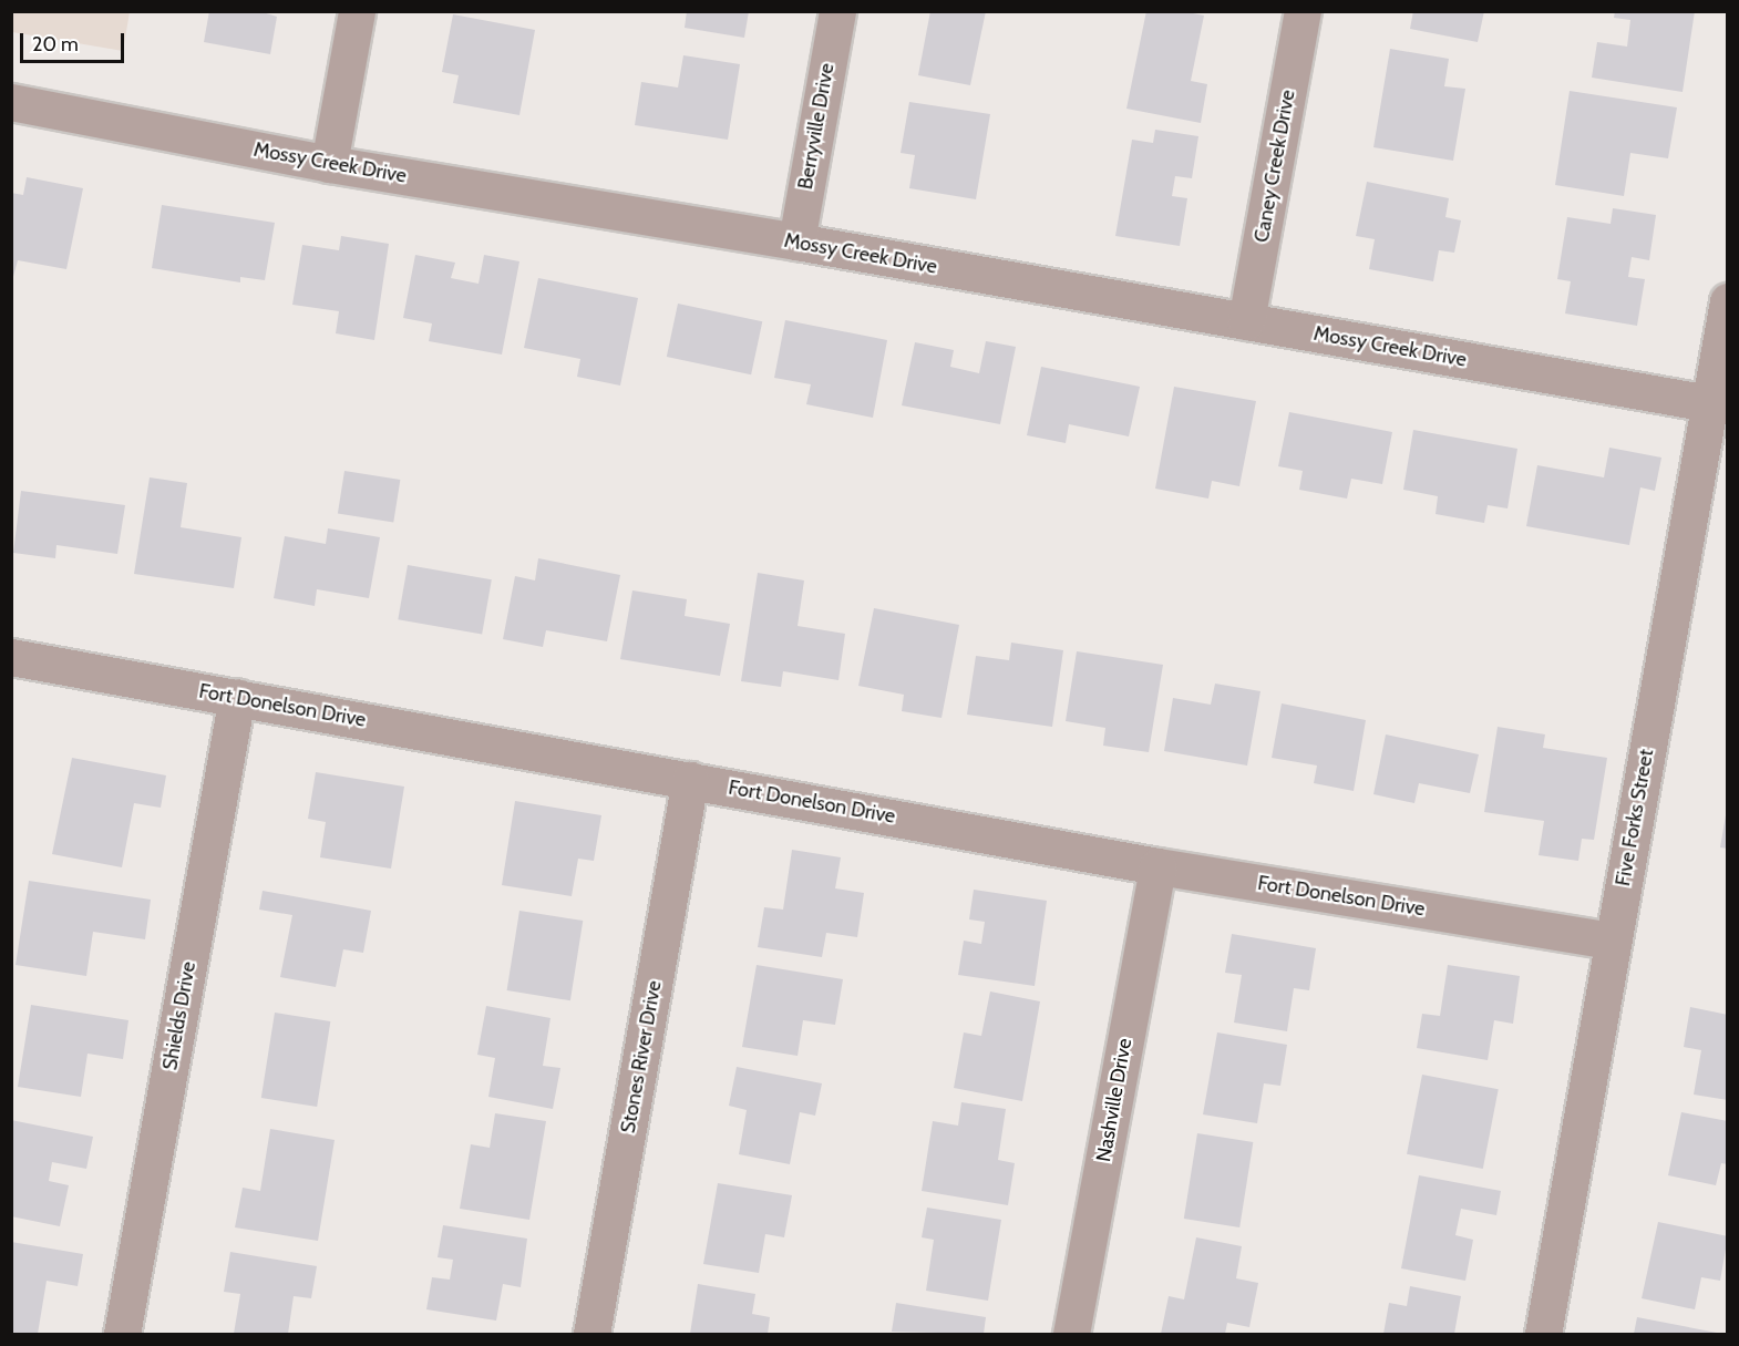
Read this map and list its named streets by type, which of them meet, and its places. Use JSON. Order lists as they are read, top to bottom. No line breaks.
{"streets":{"street":["Berryville Drive","Mossy Creek Drive","Caney Creek Drive","Fort Donelson Drive","Five Forks Street","Shields Drive","Stones River Drive","Nashville Drive"]},"crossings":[["Berryville Drive","Mossy Creek Drive"],["Mossy Creek Drive","Caney Creek Drive"],["Mossy Creek Drive","Five Forks Street"],["Fort Donelson Drive","Five Forks Street"],["Fort Donelson Drive","Shields Drive"],["Fort Donelson Drive","Stones River Drive"],["Fort Donelson Drive","Nashville Drive"]],"scale_bar":"20 m"}
